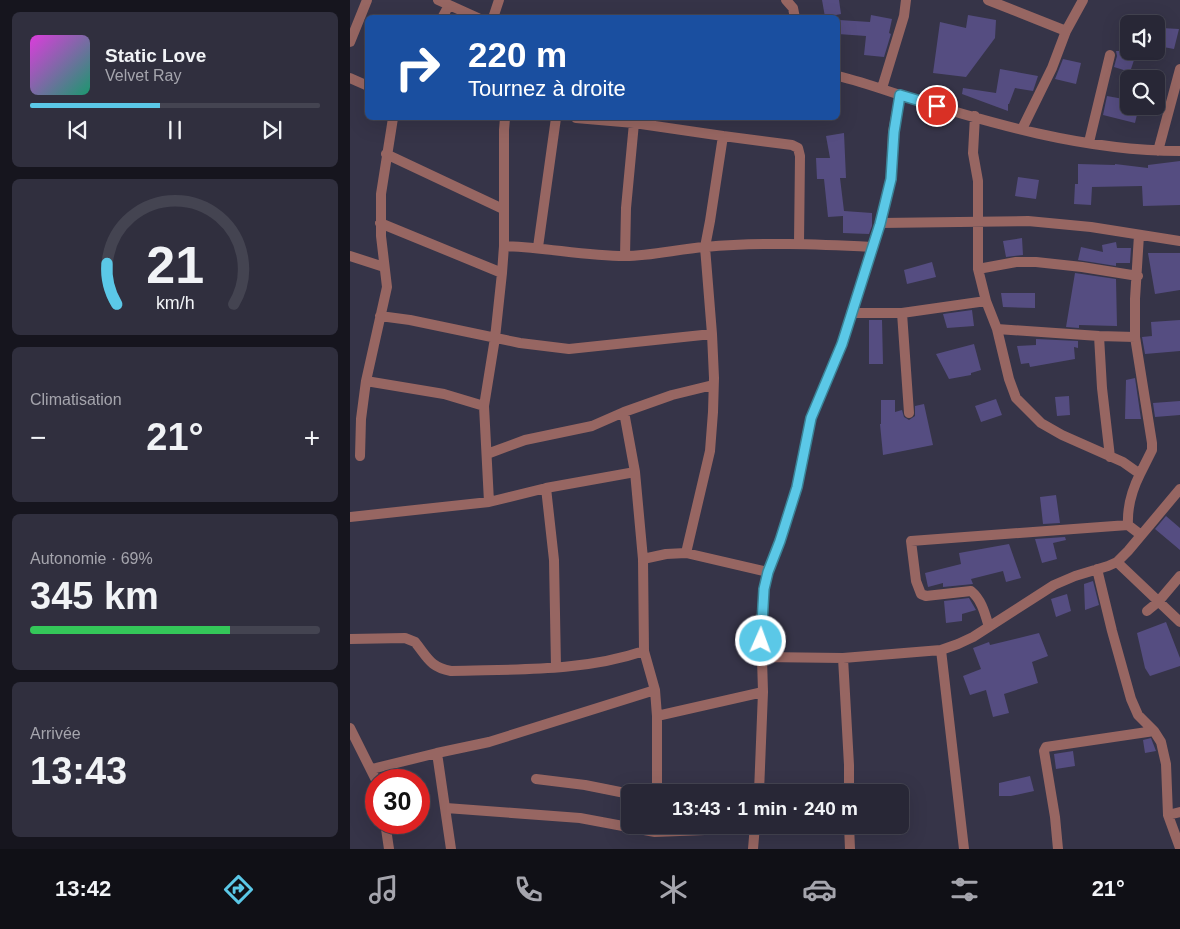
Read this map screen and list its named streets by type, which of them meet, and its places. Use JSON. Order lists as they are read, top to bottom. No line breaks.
{"page":{"turn":["220 m","Tournez à droite"],"song":["Static Love","Velvet Ray"],"tile":["Climatisation",["Autonomie · 69%","345 km"],["Arrivée","13:43"]],"heat":["−","21°","+"],"limit":"30","trip":"13:43 · 1 min · 240 m","tabs":["13:42","21°"],"gauge":["21","km/h"]}}
